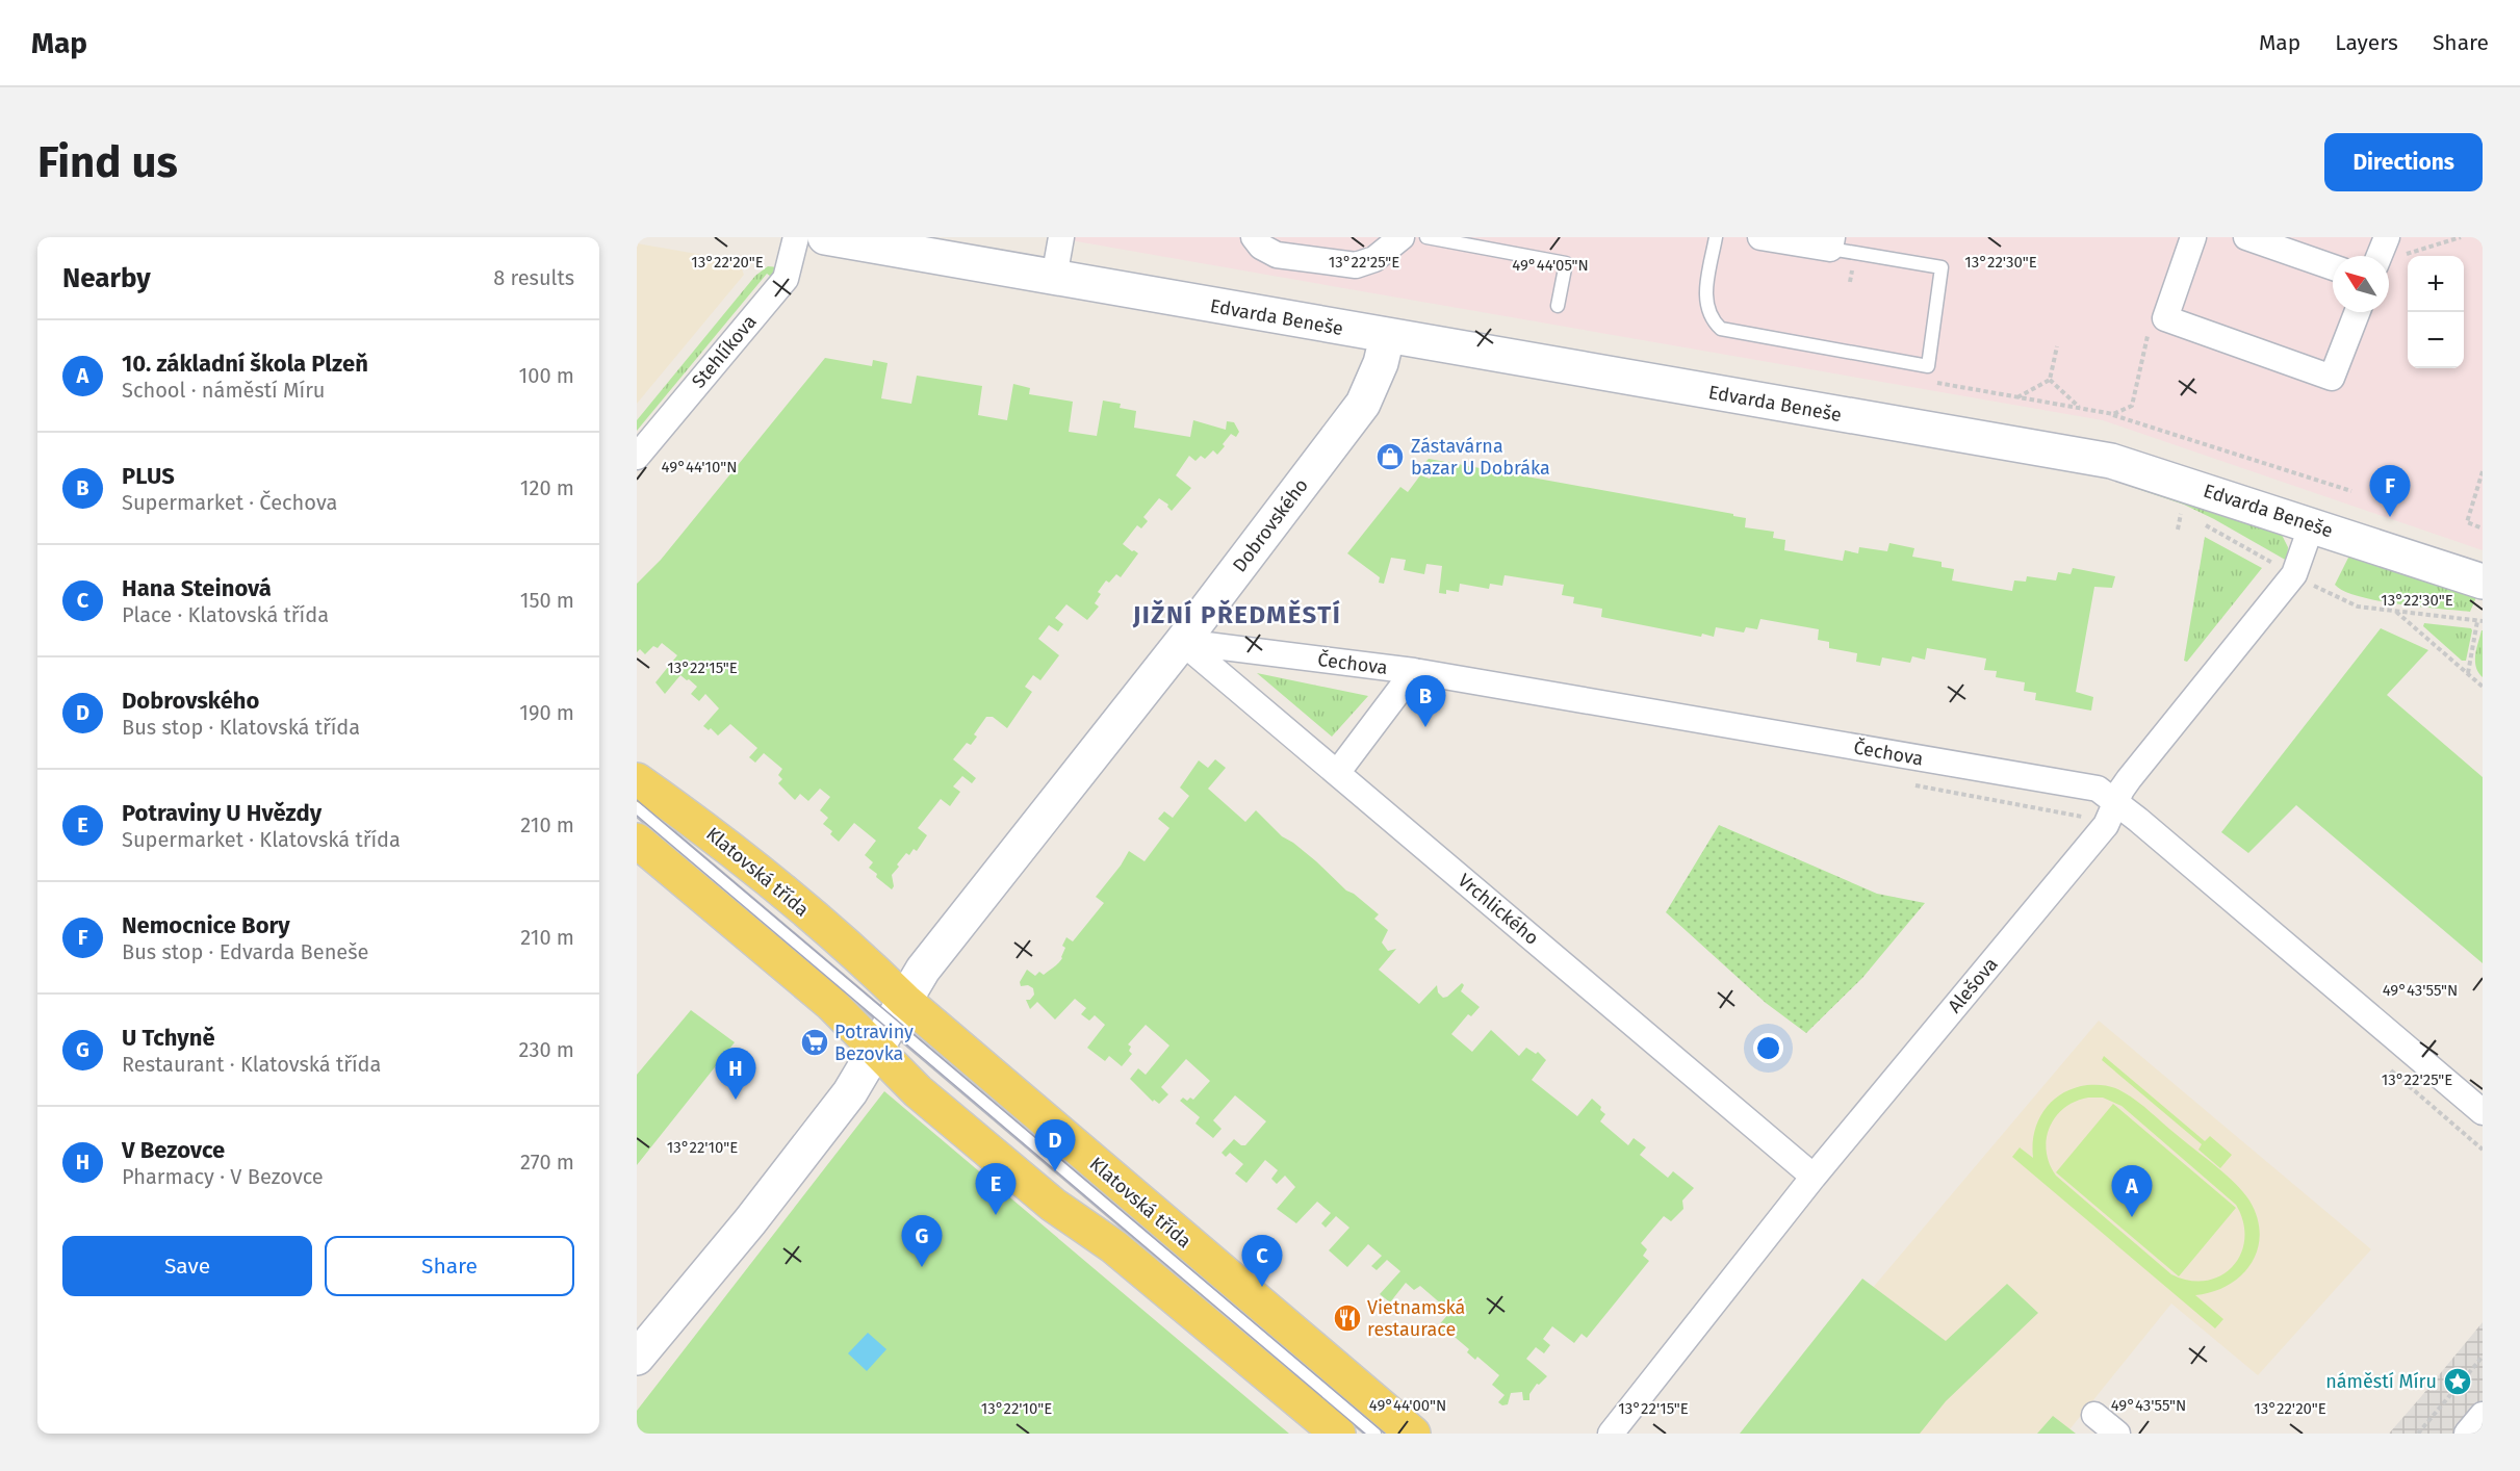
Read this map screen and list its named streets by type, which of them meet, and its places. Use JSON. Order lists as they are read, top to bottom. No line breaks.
{"streets":{"main road":["Klatovská třída"],"street":["Edvarda Beneše","Stehlíkova","Dobrovského","Čechova","Vrchlického","Alešova"]},"crossings":[["Edvarda Beneše","Dobrovského"],["Edvarda Beneše","Alešova"],["Dobrovského","Čechova"],["Dobrovského","Klatovská třída"],["Dobrovského","Vrchlického"],["Čechova","Vrchlického"],["Čechova","Alešova"],["Vrchlického","Alešova"]],"districts":["JIŽNÍ PŘEDMĚSTÍ"],"places":{"shop":["Zástavárna bazar U Dobráka"],"supermarket":["Potraviny Bezovka"],"restaurant":["Vietnamská restaurace"],"place":["náměstí Míru"]},"north":"top left","page":{"header":"Map","nav":["Map","Layers","Share"],"buttons":["Directions",["Save","Share"]],"title":"Find us","heading":["Nearby","8 results"],"map_buttons":["+","−"],"list":[{"mark":"A","name":"10. základní škola Plzeň","note":"School · náměstí Míru","value":"100 m"},{"mark":"B","name":"PLUS","note":"Supermarket · Čechova","value":"120 m"},{"mark":"C","name":"Hana Steinová","note":"Place · Klatovská třída","value":"150 m"},{"mark":"D","name":"Dobrovského","note":"Bus stop · Klatovská třída","value":"190 m"},{"mark":"E","name":"Potraviny U Hvězdy","note":"Supermarket · Klatovská třída","value":"210 m"},{"mark":"F","name":"Nemocnice Bory","note":"Bus stop · Edvarda Beneše","value":"210 m"},{"mark":"G","name":"U Tchyně","note":"Restaurant · Klatovská třída","value":"230 m"},{"mark":"H","name":"V Bezovce","note":"Pharmacy · V Bezovce","value":"270 m"}],"pins":["F","B","H","D","E","A","G","C"]},"coordinates":["13°22'20\"E","13°22'25\"E","13°22'30\"E","49°44'05\"N","49°44'10\"N","13°22'15\"E","49°43'55\"N","13°22'10\"E","49°44'00\"N"]}
